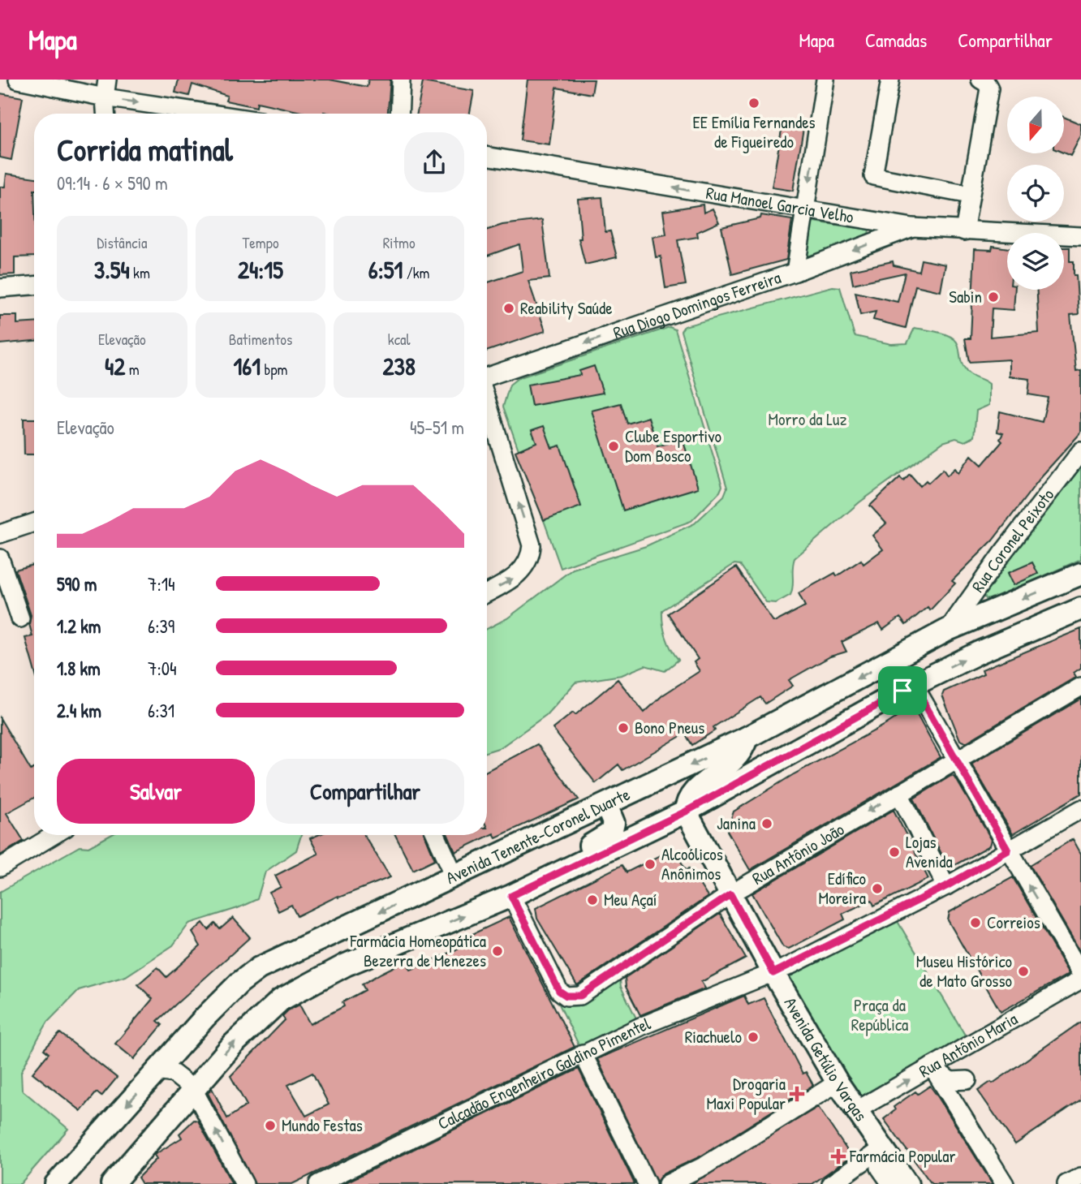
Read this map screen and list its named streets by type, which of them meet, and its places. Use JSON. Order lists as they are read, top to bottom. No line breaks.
{"streets":{"main road":["Avenida Tenente-Coronel Duarte","Avenida Getúlio Vargas"],"street":["Rua Manoel Garcia Velho","Rua Diogo Domingos Ferreira","Rua Coronel Peixoto","Rua Antônio João","Rua Antônio Maria","Calçadão Engenheiro Galdino Pimentel"]},"crossings":[["Rua Manoel Garcia Velho","Rua Diogo Domingos Ferreira"],["Rua Coronel Peixoto","Avenida Tenente-Coronel Duarte"],["Rua Antônio João","Avenida Getúlio Vargas"],["Rua Antônio Maria","Avenida Getúlio Vargas"],["Avenida Getúlio Vargas","Calçadão Engenheiro Galdino Pimentel"]],"one_way":["Rua Manoel Garcia Velho","Rua Diogo Domingos Ferreira"],"parks":["Morro da Luz","Praça da República"],"places":{"other":["EE Emília Fernandes de Figueiredo","Sabin","Reability Saúde","Clube Esportivo Dom Bosco","Bono Pneus","Janina","Lojas Avenida","Alcoólicos Anônimos","Edífico Moreira","Meu Açaí","Correios","Farmácia Homeopática Bezerra de Menezes","Museu Histórico de Mato Grosso","Riachuelo","Mundo Festas"],"health":["Drogaria Maxi Popular","Farmácia Popular"]},"north":"bottom","page":{"header":"Mapa","nav":["Mapa","Camadas","Compartilhar"],"heading":["Corrida matinal","09:14 · 6 × 590 m"],"stats":[["Distância","3.54 km"],["Tempo","24:15"],["Ritmo","6:51 /km"],["Elevação","42 m"],["Batimentos","161 bpm"],["kcal","238"]],"chart":["Elevação","45–51 m"],"list":[{"name":"590 m","note":"7:14"},{"name":"1.2 km","note":"6:39"},{"name":"1.8 km","note":"7:04"},{"name":"2.4 km","note":"6:31"}],"buttons":["Salvar","Compartilhar"]}}
